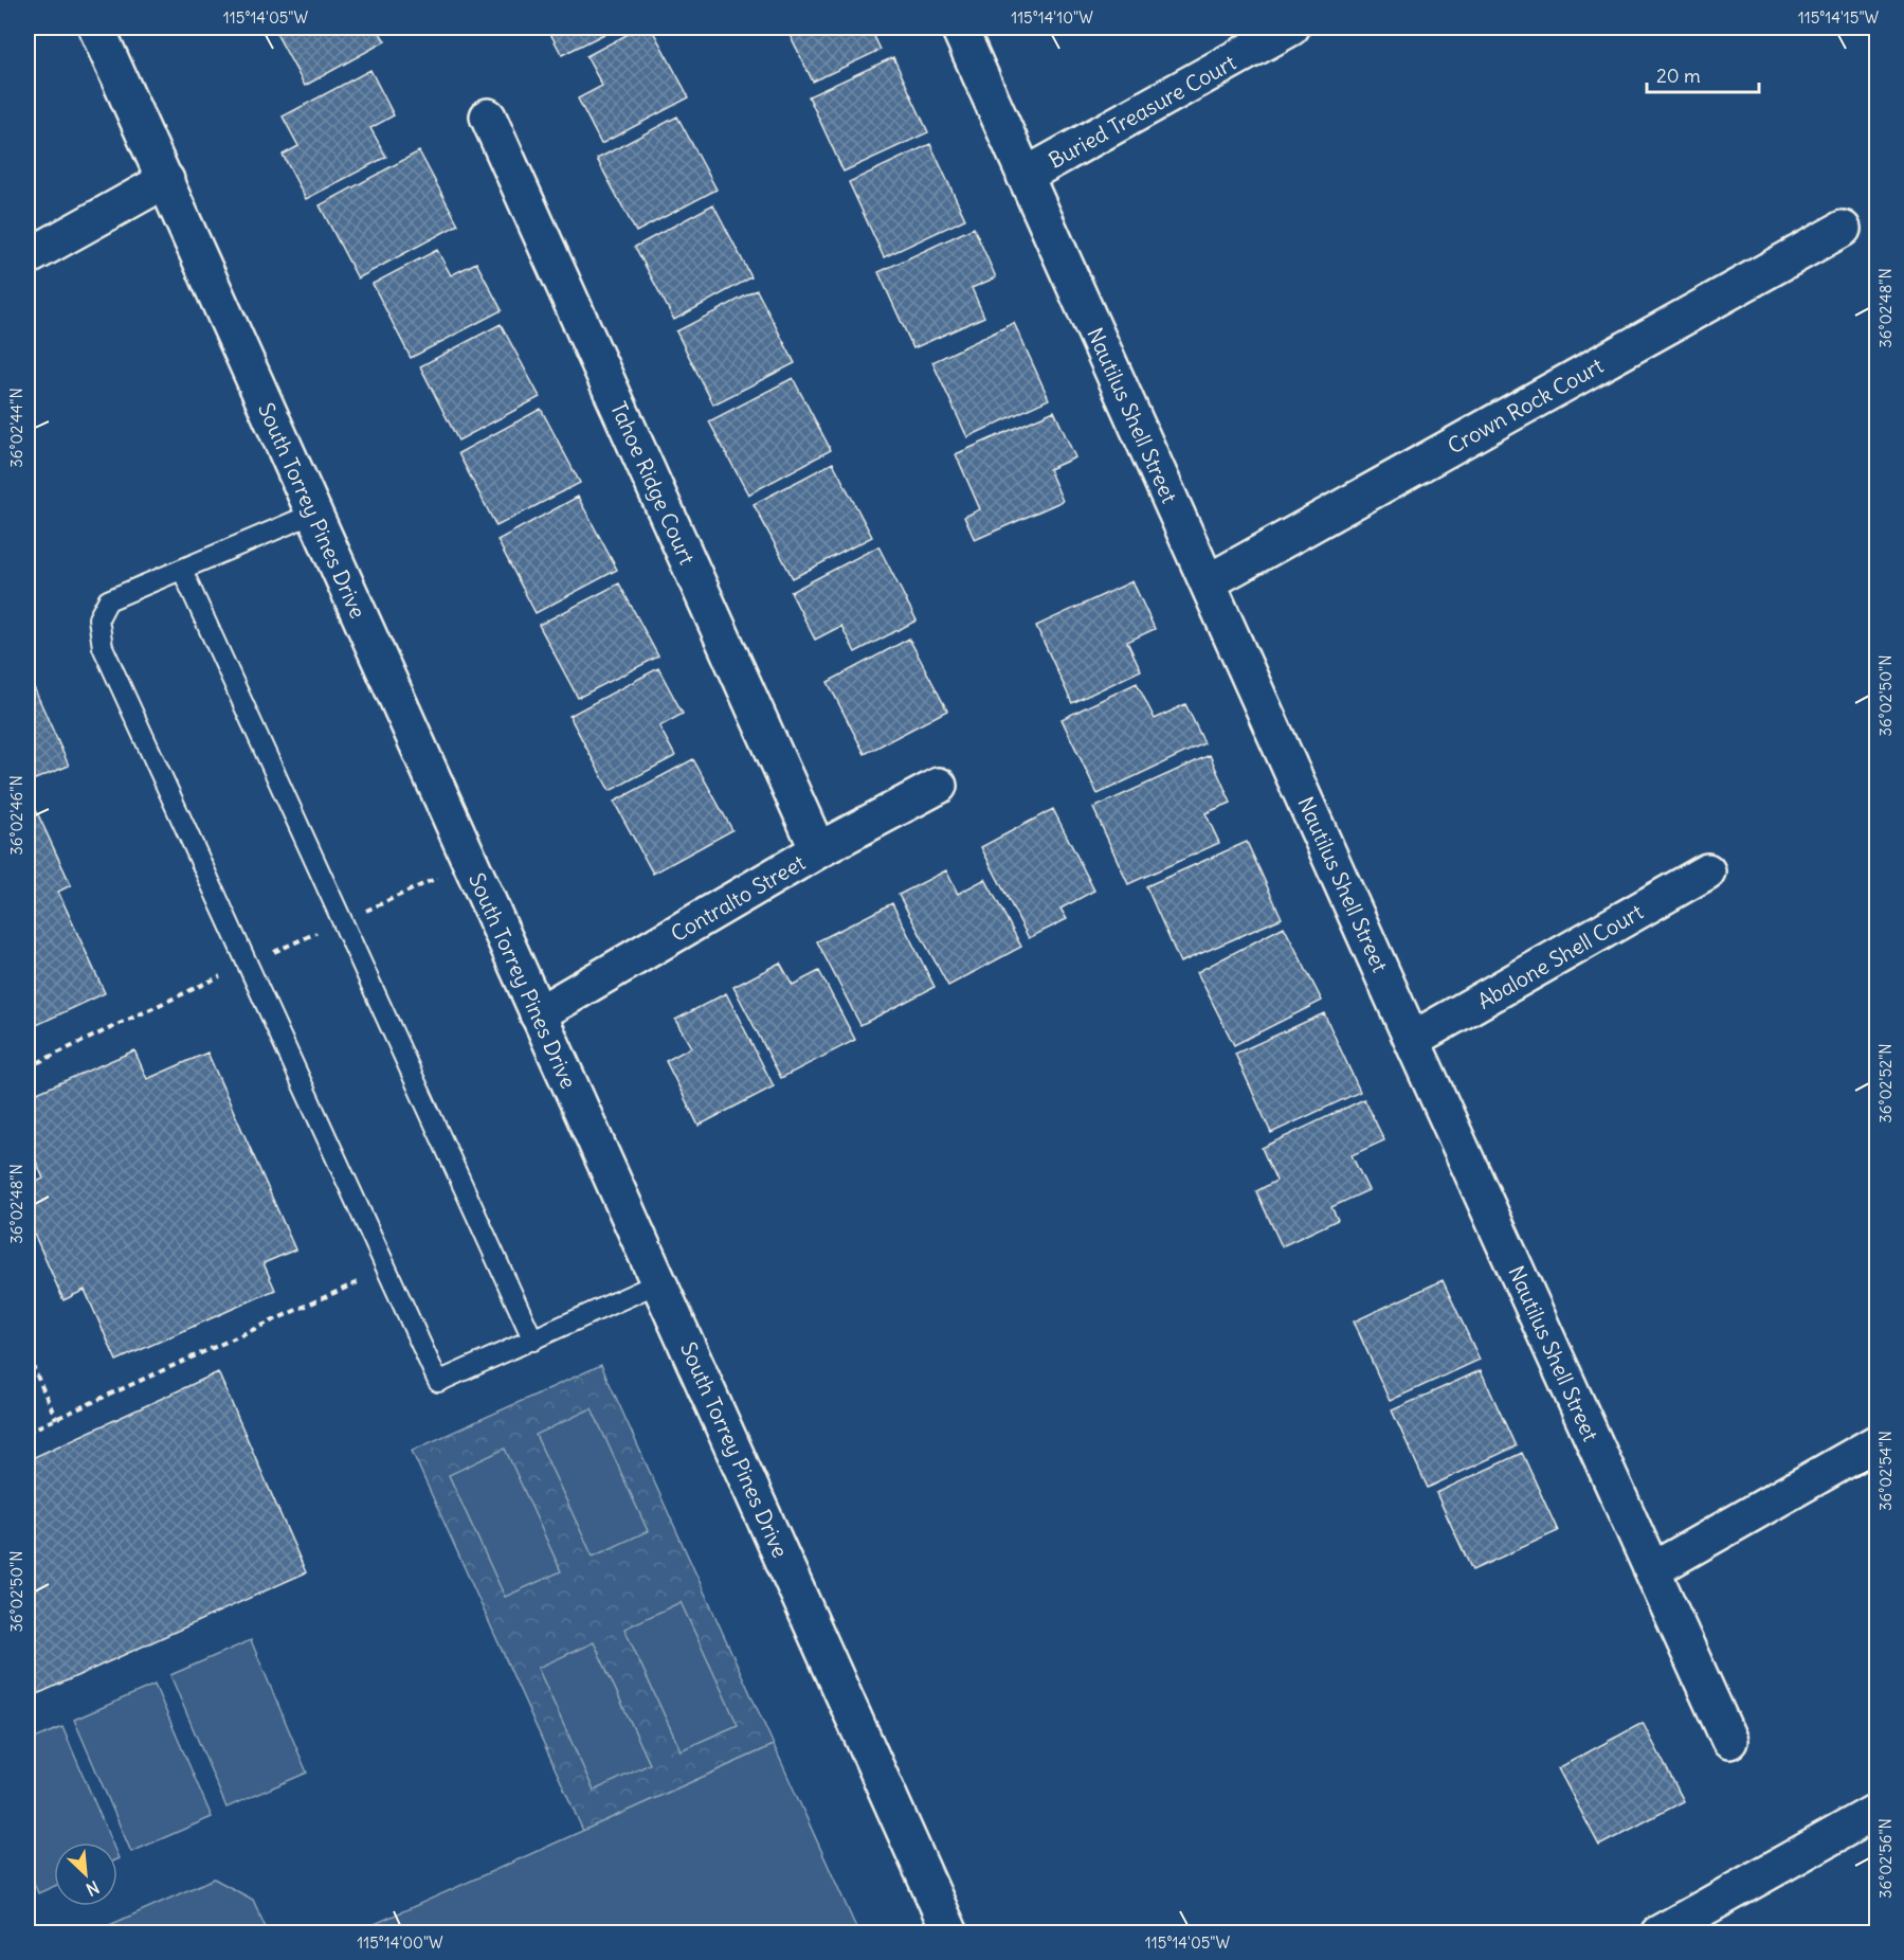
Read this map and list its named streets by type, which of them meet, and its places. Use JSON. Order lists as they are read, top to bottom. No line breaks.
{"streets":{"street":["Buried Treasure Court","Crown Rock Court","Nautilus Shell Street","Tahoe Ridge Court","South Torrey Pines Drive","Contralto Street","Abalone Shell Court"]},"crossings":[["Buried Treasure Court","Nautilus Shell Street"],["Crown Rock Court","Nautilus Shell Street"],["Nautilus Shell Street","Abalone Shell Court"],["Tahoe Ridge Court","Contralto Street"],["South Torrey Pines Drive","Contralto Street"]],"scale_bar":"20 m","north":"bottom right","coordinates":["115°14'05\"W","115°14'10\"W","115°14'15\"W","36°02'48\"N","36°02'44\"N","36°02'50\"N","36°02'46\"N","36°02'52\"N","36°02'54\"N","36°02'56\"N","115°14'00\"W"]}
